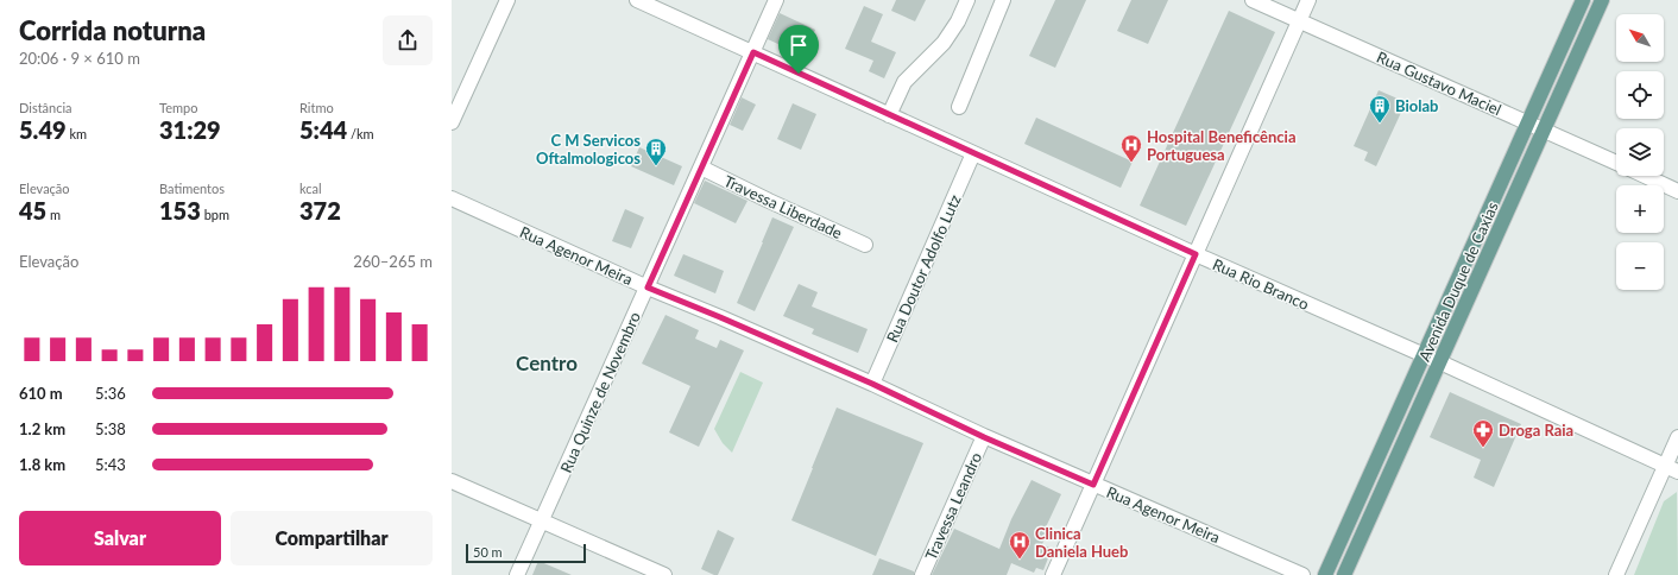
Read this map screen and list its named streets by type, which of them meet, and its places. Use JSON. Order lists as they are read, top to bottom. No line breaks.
{"streets":{"main road":["Avenida Duque de Caxias"],"street":["Rua Gustavo Maciel","Travessa Liberdade","Rua Agenor Meira","Rua Doutor Adolfo Lutz","Rua Rio Branco","Rua Quinze de Novembro","Travessa Leandro"]},"crossings":[["Rua Gustavo Maciel","Avenida Duque de Caxias"],["Travessa Liberdade","Rua Quinze de Novembro"],["Rua Agenor Meira","Rua Doutor Adolfo Lutz"],["Rua Agenor Meira","Rua Quinze de Novembro"],["Rua Agenor Meira","Travessa Leandro"],["Rua Doutor Adolfo Lutz","Rua Rio Branco"],["Avenida Duque de Caxias","Rua Rio Branco"],["Rua Rio Branco","Rua Quinze de Novembro"]],"districts":["Centro"],"places":{"building":["Biolab","C M Servicos Oftalmologicos"],"hospital":["Hospital Beneficência Portuguesa","Clinica Daniela Hueb"],"pharmacy":["Droga Raia"]},"scale_bar":"50 m","north":"top left","page":{"heading":["Corrida noturna","20:06 · 9 × 610 m"],"map_buttons":["+","−"],"stats":[["Distância","5.49 km"],["Tempo","31:29"],["Ritmo","5:44 /km"],["Elevação","45 m"],["Batimentos","153 bpm"],["kcal","372"]],"chart":["Elevação","260–265 m"],"list":[{"name":"610 m","note":"5:36"},{"name":"1.2 km","note":"5:38"},{"name":"1.8 km","note":"5:43"}],"buttons":["Salvar","Compartilhar"],"scale":"50 m"}}
